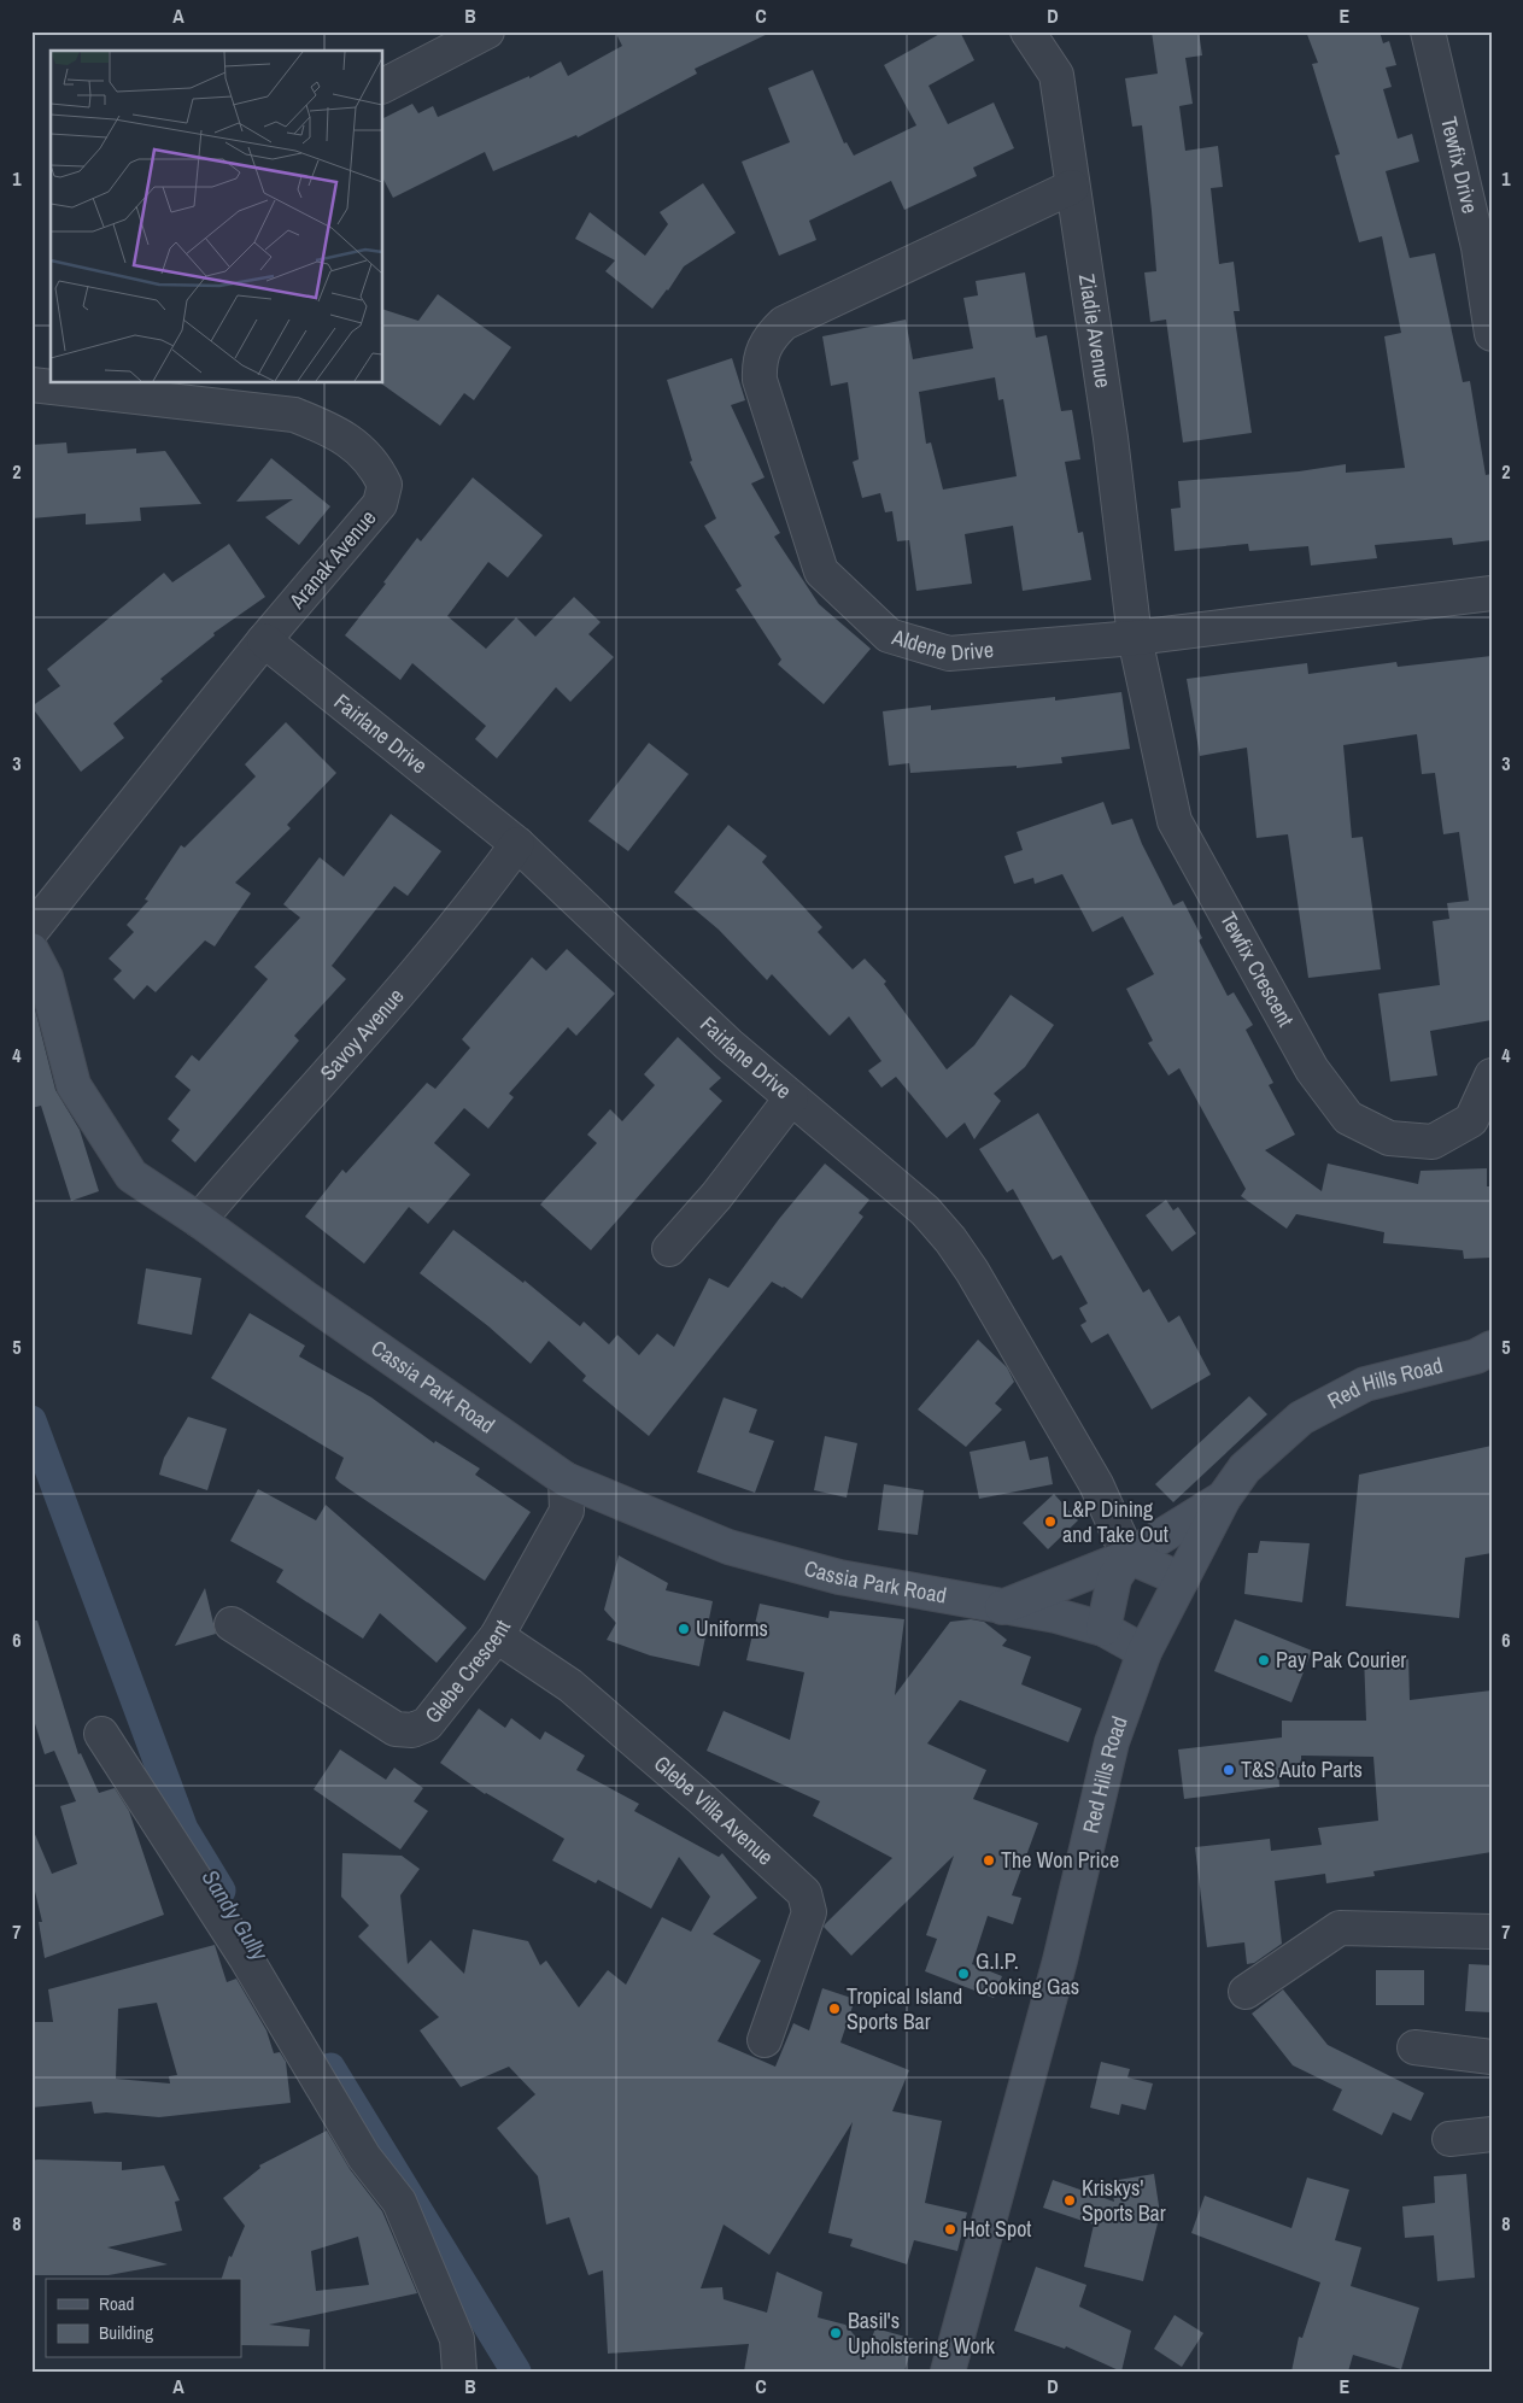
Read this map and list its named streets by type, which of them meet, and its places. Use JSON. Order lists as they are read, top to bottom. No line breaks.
{"streets":{"main road":["Red Hills Road","Cassia Park Road"],"street":["Tewfix Drive","Ziadie Avenue","Aranak Avenue","Aldene Drive","Fairlane Drive","Tewfix Crescent","Savoy Avenue","Glebe Crescent","Glebe Villa Avenue"]},"crossings":[["Ziadie Avenue","Aldene Drive"],["Ziadie Avenue","Tewfix Crescent"],["Aranak Avenue","Fairlane Drive"],["Aldene Drive","Tewfix Crescent"],["Fairlane Drive","Savoy Avenue"],["Savoy Avenue","Cassia Park Road"],["Red Hills Road","Cassia Park Road"],["Cassia Park Road","Glebe Crescent"],["Glebe Crescent","Glebe Villa Avenue"]],"water":["Sandy Gully"],"places":["L&P Dining and Take Out","Uniforms","Pay Pak Courier","T&S Auto Parts","The Won Price","G.I.P. Cooking Gas","Tropical Island Sports Bar","Kriskys' Sports Bar","Hot Spot","Basil's Upholstering Work"],"legend":["Road","Building"],"grid":{"columns":["A","B","C","D","E"],"rows":["1","2","3","4","5","6","7","8"]}}
